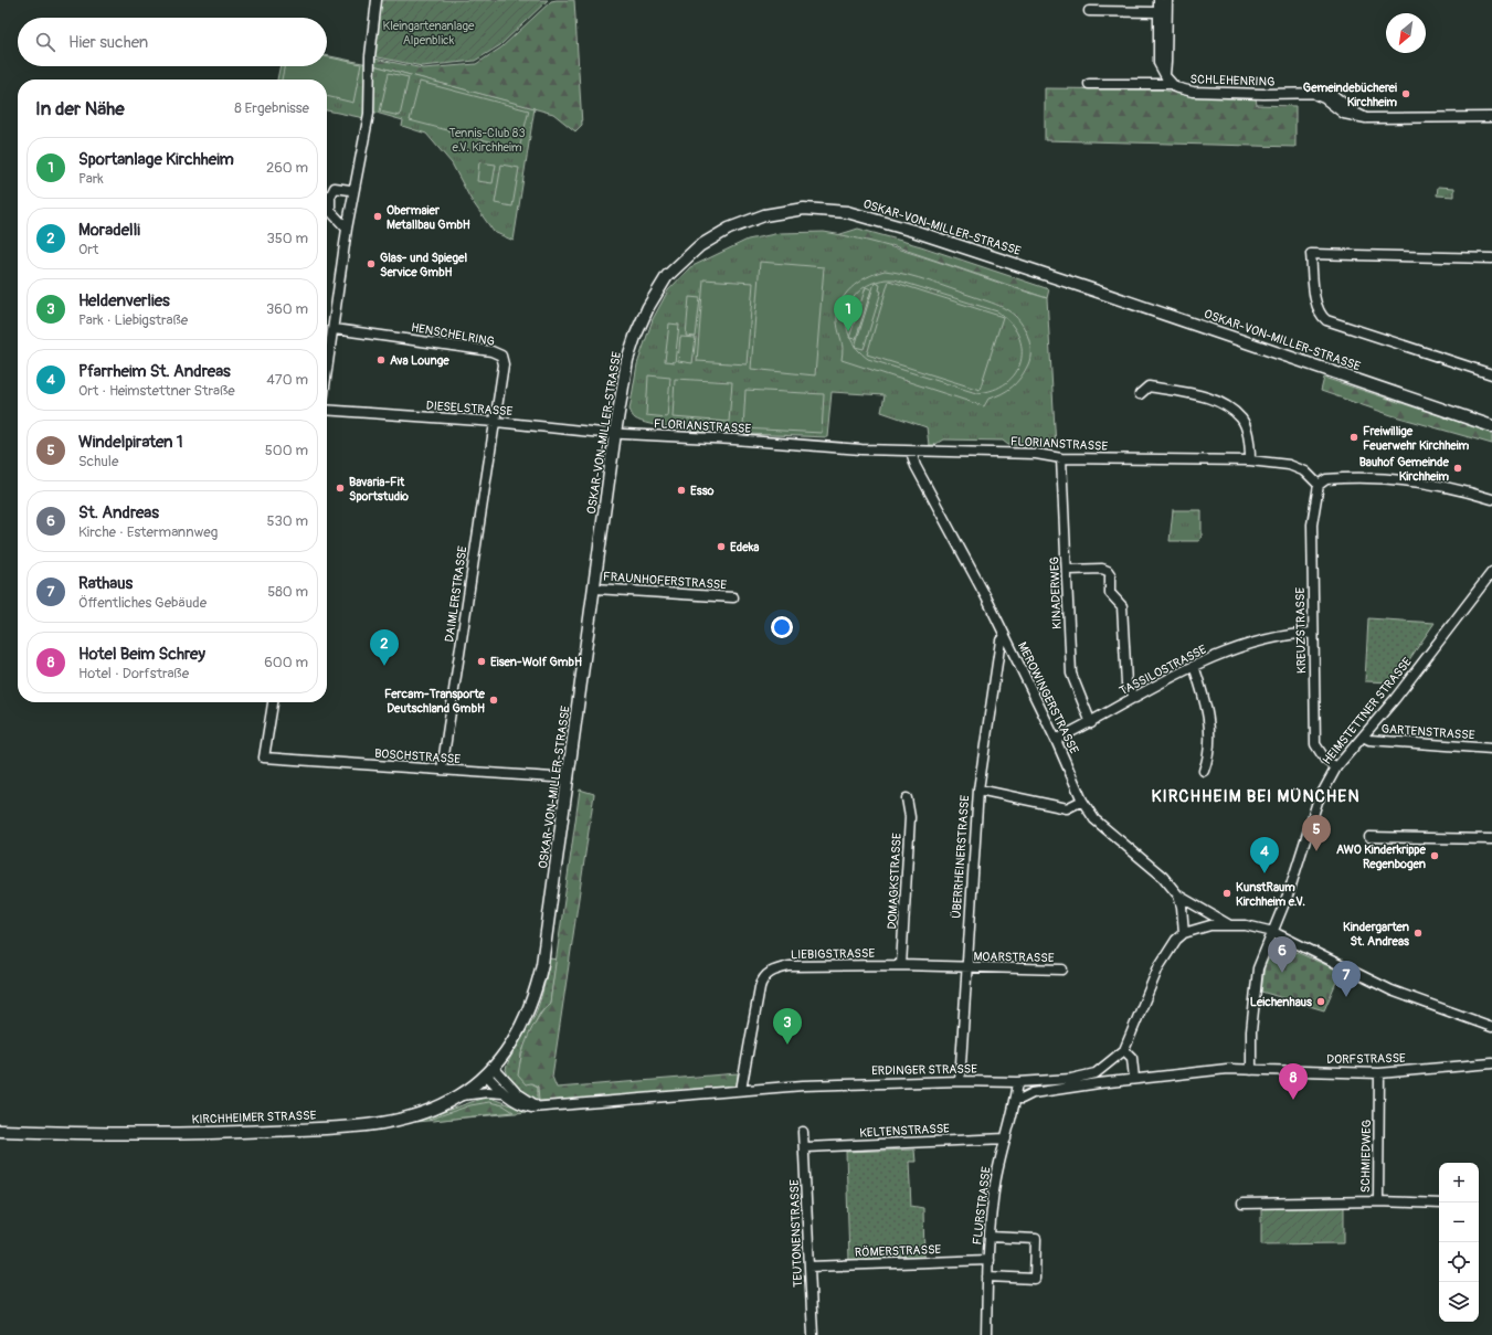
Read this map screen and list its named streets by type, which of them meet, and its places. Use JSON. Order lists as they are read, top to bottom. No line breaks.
{"streets":{"main road":["OSKAR-VON-MILLER-STRASSE","KIRCHHEIMER STRASSE"],"street":["SCHLEHENRING","HENSCHELRING","DIESELSTRASSE","FLORIANSTRASSE","FRAUNHOFERSTRASSE","KINADERWEG","DAIMLERSTRASSE","KREUZSTRASSE","TASSILOSTRASSE","MEROWINGERSTRASSE","HEIMSTETTNER STRASSE","GARTENSTRASSE","BOSCHSTRASSE","ÜBERRHEINERSTRASSE","DOMAGKSTRASSE","LIEBIGSTRASSE","MOARSTRASSE","DORFSTRASSE","ERDINGER STRASSE","KELTENSTRASSE","SCHMIEDWEG","FLURSTRASSE","TEUTONENSTRASSE","RÖMERSTRASSE"]},"crossings":[["OSKAR-VON-MILLER-STRASSE","DIESELSTRASSE"],["OSKAR-VON-MILLER-STRASSE","FLORIANSTRASSE"],["OSKAR-VON-MILLER-STRASSE","FRAUNHOFERSTRASSE"],["OSKAR-VON-MILLER-STRASSE","BOSCHSTRASSE"],["OSKAR-VON-MILLER-STRASSE","ERDINGER STRASSE"],["OSKAR-VON-MILLER-STRASSE","KIRCHHEIMER STRASSE"],["HENSCHELRING","DIESELSTRASSE"],["HENSCHELRING","DAIMLERSTRASSE"],["DIESELSTRASSE","FLORIANSTRASSE"],["DIESELSTRASSE","DAIMLERSTRASSE"],["FLORIANSTRASSE","KINADERWEG"],["FLORIANSTRASSE","KREUZSTRASSE"],["FLORIANSTRASSE","MEROWINGERSTRASSE"],["KINADERWEG","TASSILOSTRASSE"],["DAIMLERSTRASSE","BOSCHSTRASSE"],["KREUZSTRASSE","TASSILOSTRASSE"],["KREUZSTRASSE","HEIMSTETTNER STRASSE"],["TASSILOSTRASSE","MEROWINGERSTRASSE"],["MEROWINGERSTRASSE","ÜBERRHEINERSTRASSE"],["MEROWINGERSTRASSE","ERDINGER STRASSE"],["HEIMSTETTNER STRASSE","GARTENSTRASSE"],["HEIMSTETTNER STRASSE","DORFSTRASSE"],["ÜBERRHEINERSTRASSE","LIEBIGSTRASSE"],["ÜBERRHEINERSTRASSE","MOARSTRASSE"],["ÜBERRHEINERSTRASSE","ERDINGER STRASSE"],["DOMAGKSTRASSE","LIEBIGSTRASSE"],["LIEBIGSTRASSE","MOARSTRASSE"],["LIEBIGSTRASSE","ERDINGER STRASSE"],["DORFSTRASSE","SCHMIEDWEG"],["DORFSTRASSE","FLURSTRASSE"],["ERDINGER STRASSE","KIRCHHEIMER STRASSE"],["ERDINGER STRASSE","FLURSTRASSE"],["KELTENSTRASSE","FLURSTRASSE"],["KELTENSTRASSE","TEUTONENSTRASSE"],["FLURSTRASSE","RÖMERSTRASSE"],["TEUTONENSTRASSE","RÖMERSTRASSE"]],"districts":["KIRCHHEIM BEI MÜNCHEN"],"parks":["Kleingartenanlage Alpenblick","Tennis-Club 83 e.V. Kirchheim"],"places":["Gemeindebücherei Kirchheim","Obermaier Metallbau GmbH","Glas- und Spiegel Service GmbH","Ava Lounge","Freiwillige Feuerwehr Kirchheim","Bauhof Gemeinde Kirchheim","Bavaria-Fit Sportstudio","Esso","Edeka","Eisen-Wolf GmbH","Fercam-Transporte Deutschland GmbH","AWO Kinderkrippe Regenbogen","KunstRaum Kirchheim e.V.","Kindergarten St. Andreas","Leichenhaus"],"north":"bottom left","page":{"search":"Hier suchen","heading":["In der Nähe","8 Ergebnisse"],"list":[{"mark":"1","name":"Sportanlage Kirchheim","note":"Park","value":"260 m"},{"mark":"2","name":"Moradelli","note":"Ort","value":"350 m"},{"mark":"3","name":"Heldenverlies","note":"Park · Liebigstraße","value":"360 m"},{"mark":"4","name":"Pfarrheim St. Andreas","note":"Ort · Heimstettner Straße","value":"470 m"},{"mark":"5","name":"Windelpiraten 1","note":"Schule","value":"500 m"},{"mark":"6","name":"St. Andreas","note":"Kirche · Estermannweg","value":"530 m"},{"mark":"7","name":"Rathaus","note":"Öffentliches Gebäude","value":"580 m"},{"mark":"8","name":"Hotel Beim Schrey","note":"Hotel · Dorfstraße","value":"600 m"}],"pins":["1","2","5","4","6","7","3","8"],"map_buttons":["+","−"]}}
